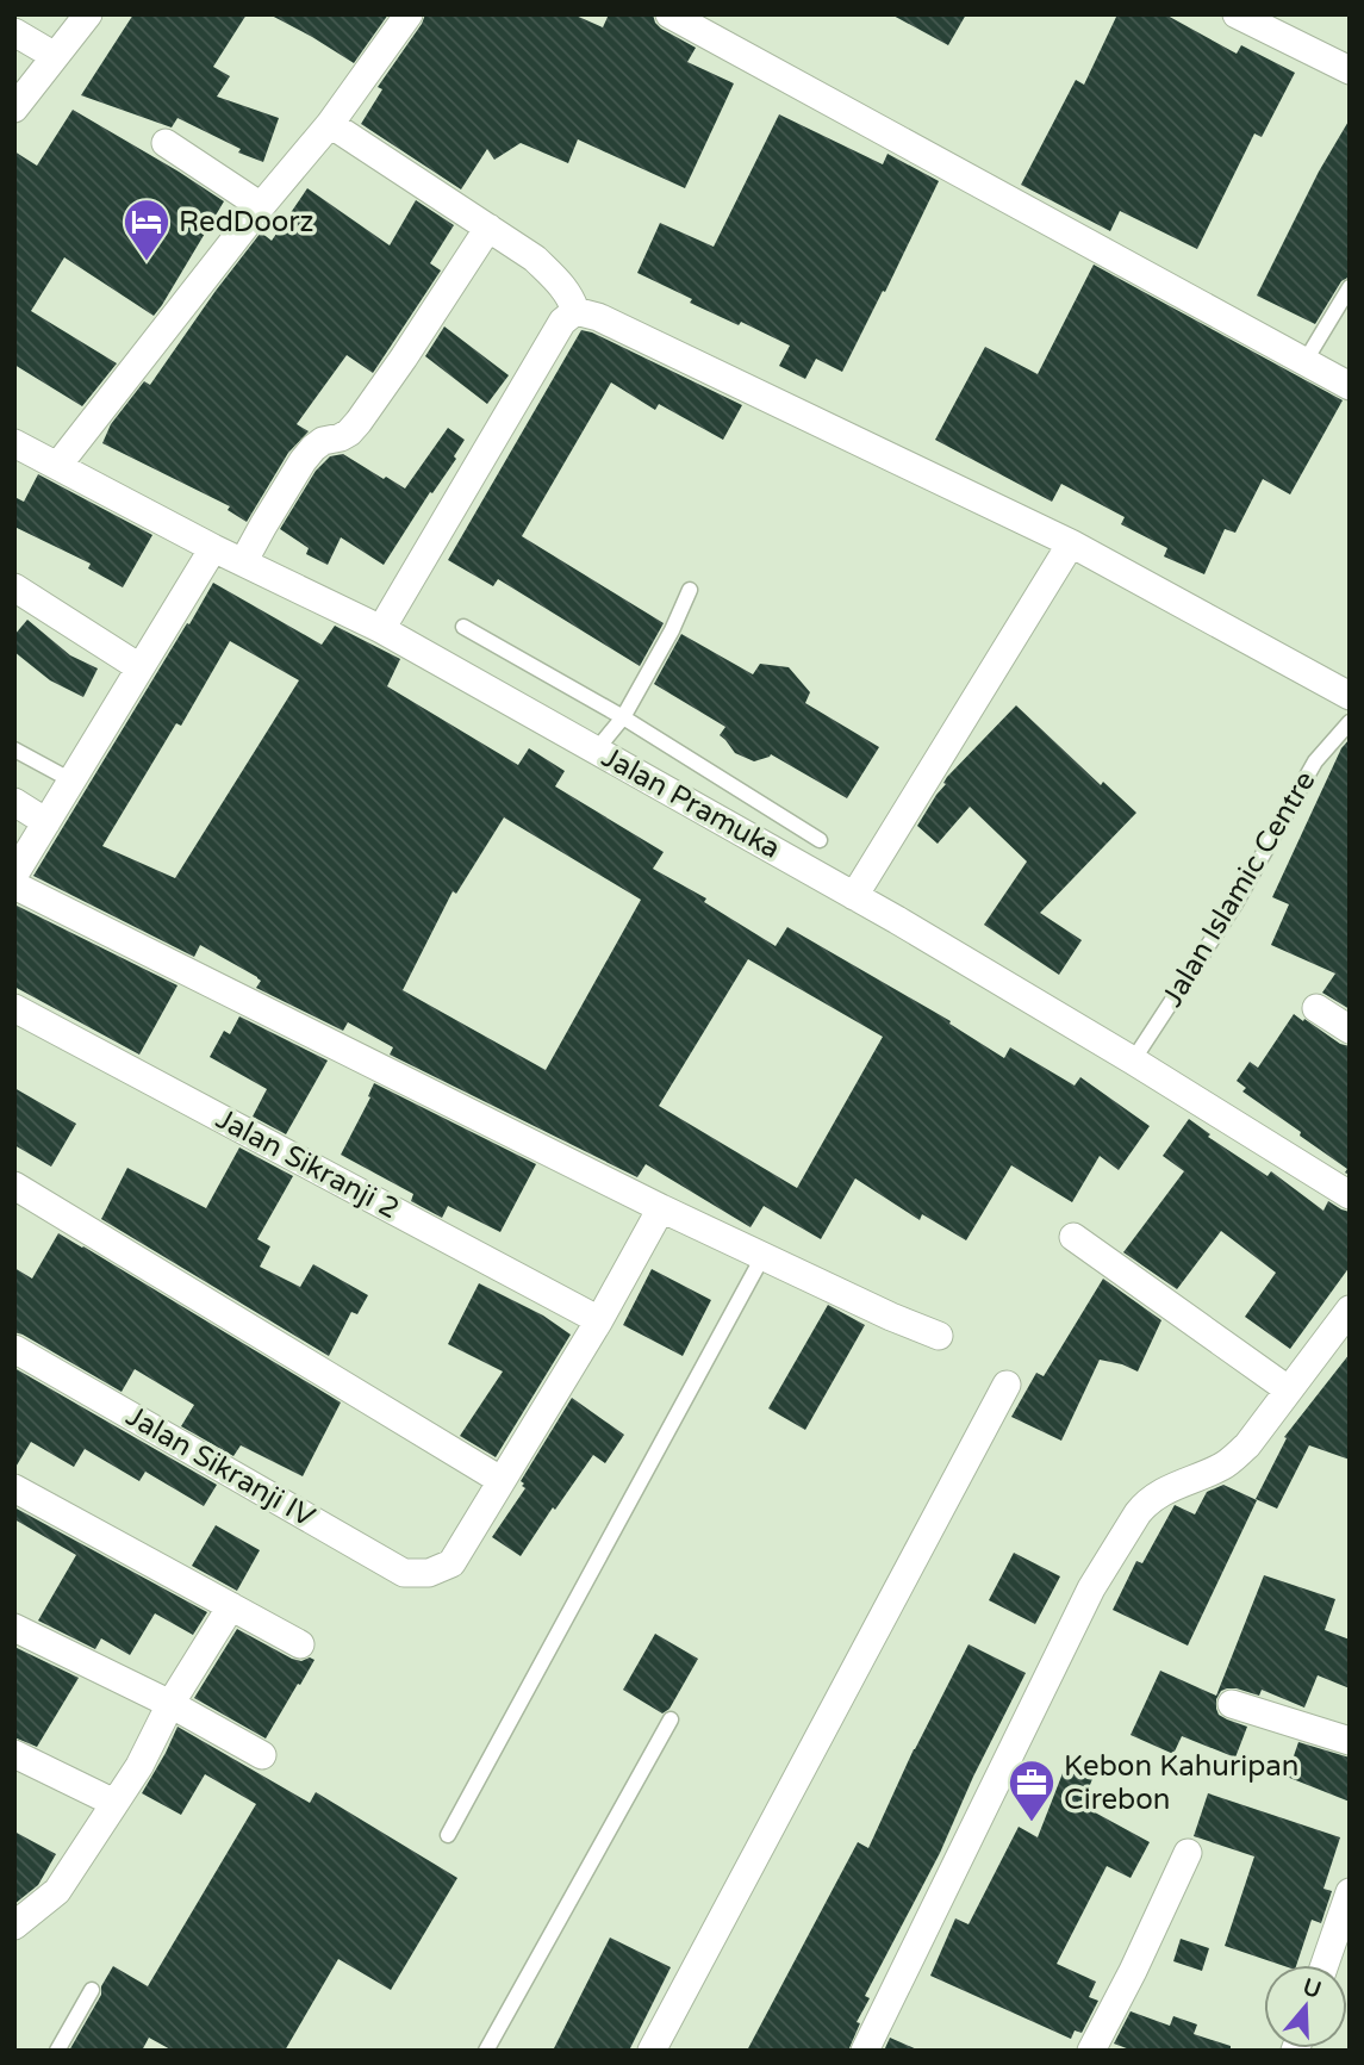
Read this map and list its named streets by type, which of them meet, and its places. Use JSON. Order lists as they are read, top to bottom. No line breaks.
{"streets":{"street":["Jalan Pramuka","Jalan Sikranji 2","Jalan Sikranji IV"],"lane":["Jalan Islamic Centre"]},"crossings":[["Jalan Pramuka","Jalan Islamic Centre"]],"places":{"hotel":["RedDoorz"],"office":["Kebon Kahuripan Cirebon"]},"north":"top"}
